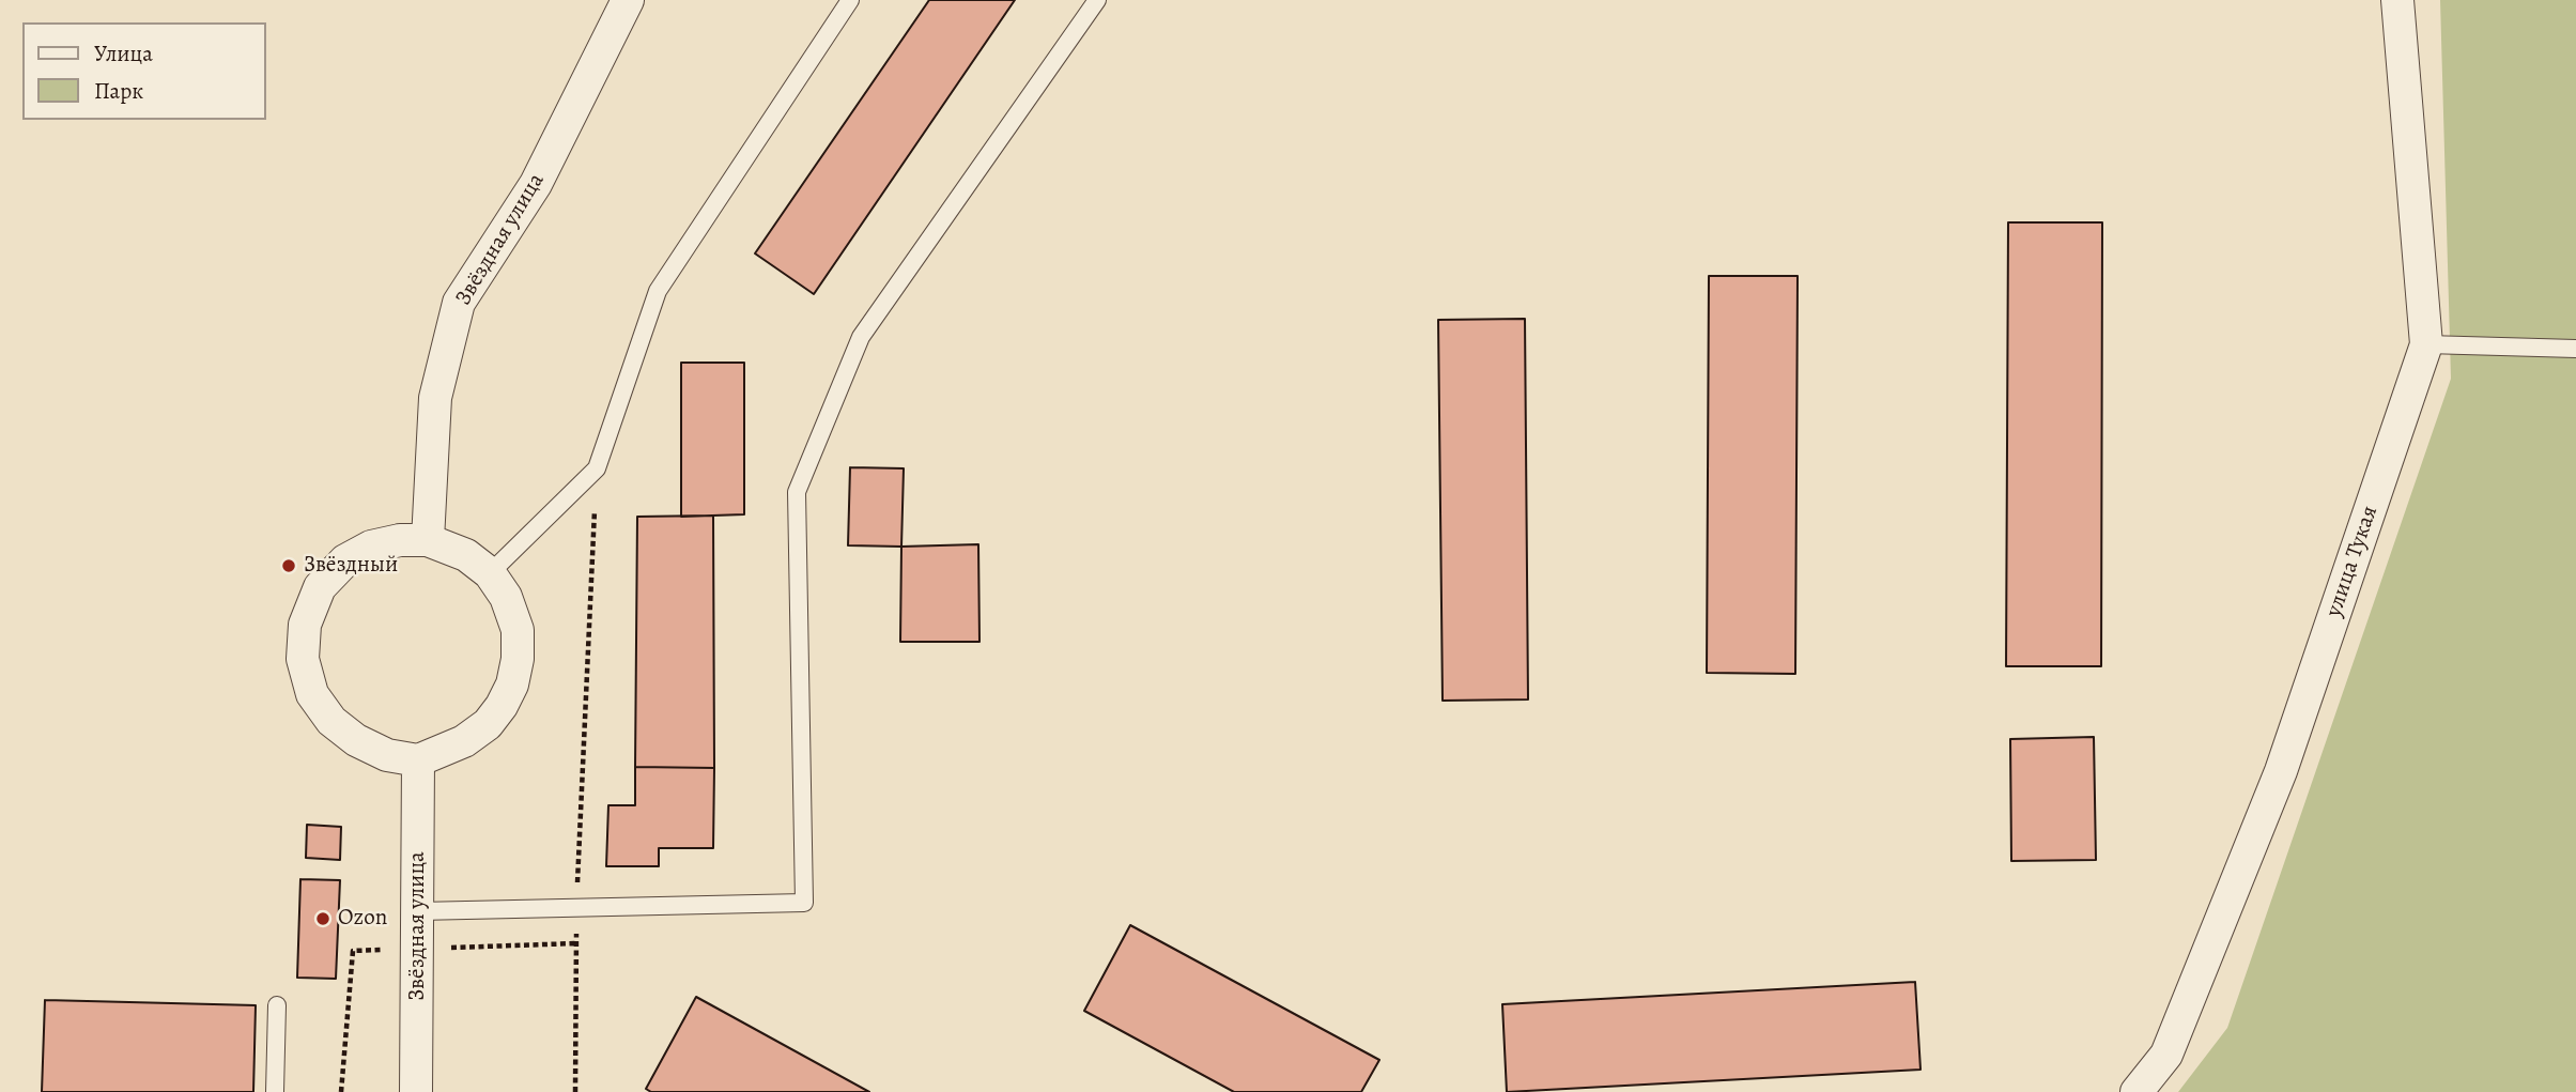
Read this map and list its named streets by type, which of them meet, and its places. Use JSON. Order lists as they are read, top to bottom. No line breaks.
{"streets":{"street":["Звёздная улица","улица Тукая"]},"places":["Звёздный","Ozon"],"legend":["Улица","Парк"]}
